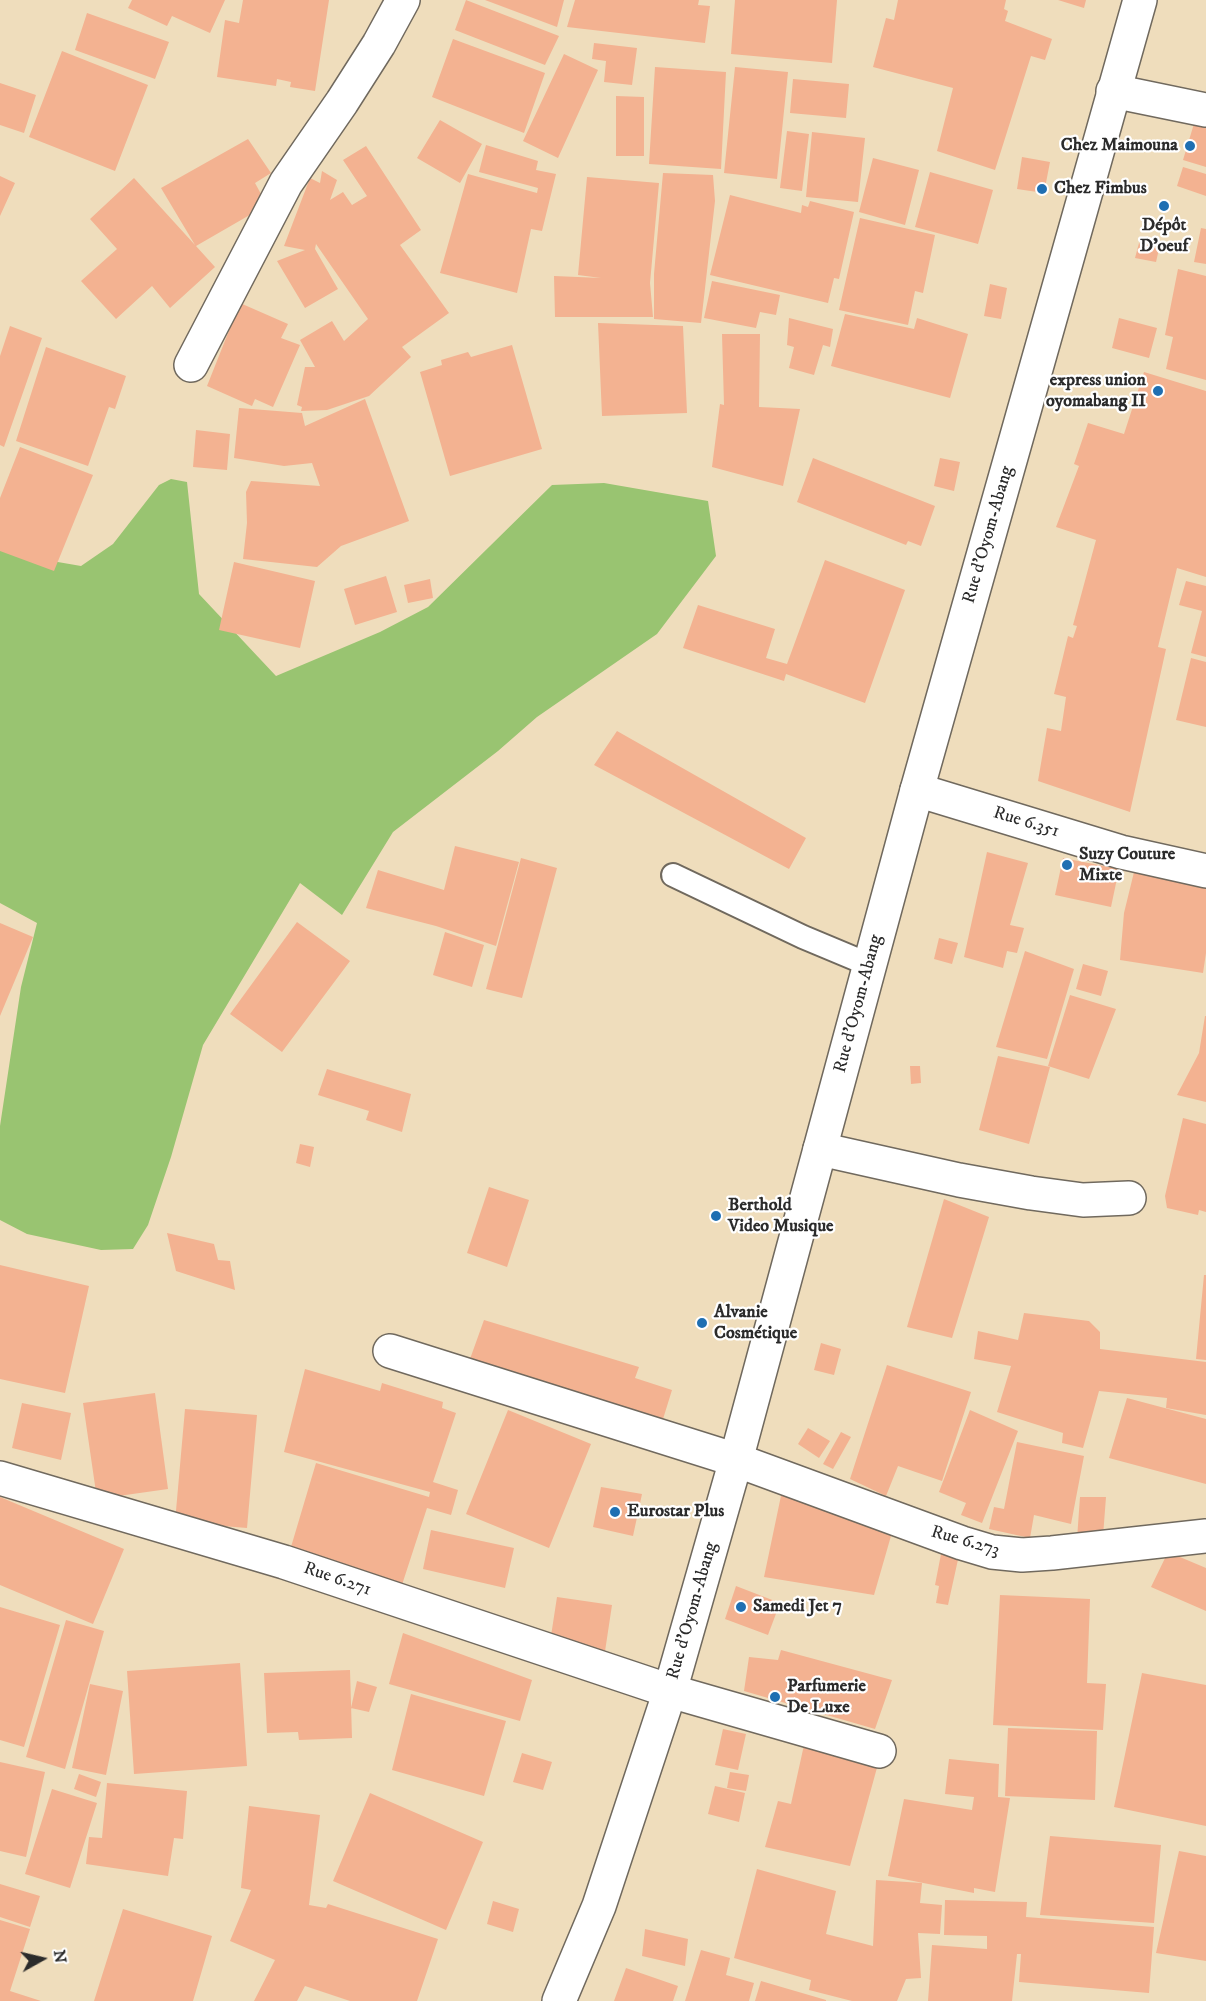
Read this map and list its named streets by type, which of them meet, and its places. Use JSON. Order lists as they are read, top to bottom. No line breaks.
{"streets":{"street":["Rue d'Oyom-Abang","Rue 6.351","Rue 6.273","Rue 6.271"]},"crossings":[["Rue d'Oyom-Abang","Rue 6.351"],["Rue d'Oyom-Abang","Rue 6.273"],["Rue d'Oyom-Abang","Rue 6.271"]],"places":["Chez Maimouna","Chez Fimbus","Dépôt D'oeuf","express union oyomabang II","Suzy Couture Mixte","Berthold Video Musique","Alvanie Cosmétique","Eurostar Plus","Samedi Jet 7","Parfumerie De Luxe"],"north":"right"}
